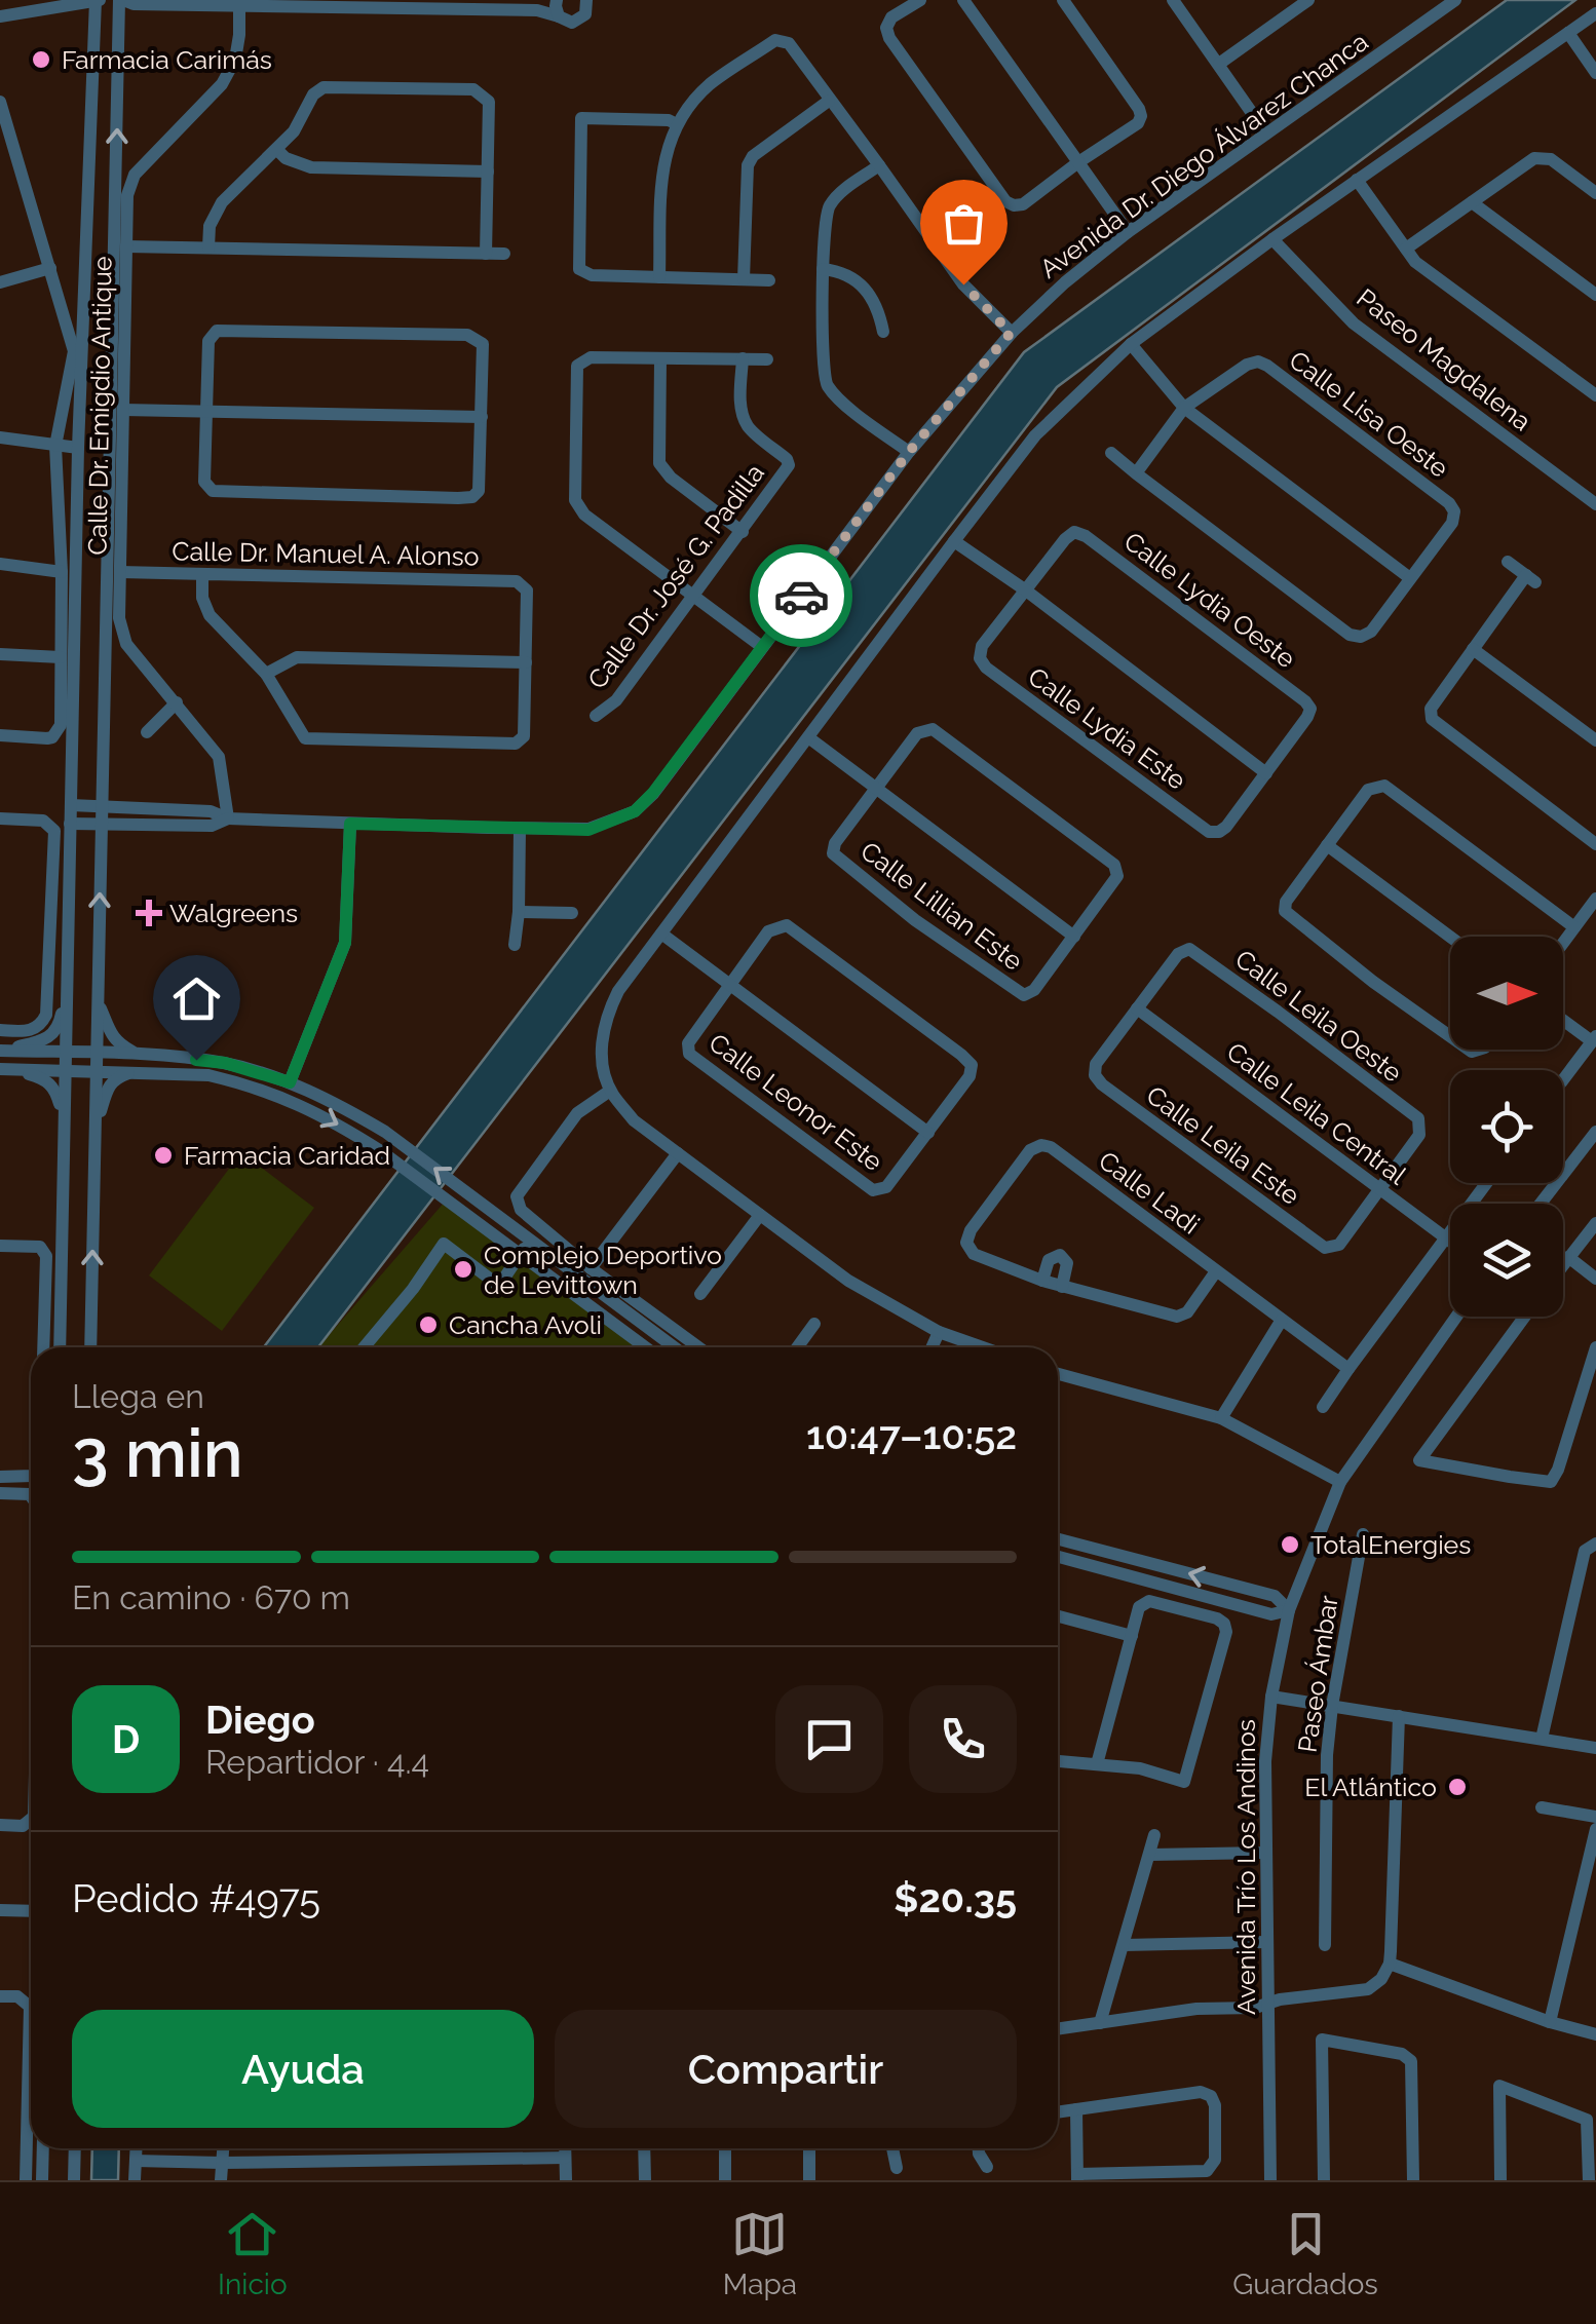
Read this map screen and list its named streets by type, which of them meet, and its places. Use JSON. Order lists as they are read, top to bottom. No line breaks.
{"streets":{"street":["Avenida Dr. Diego Álvarez Chanca","Paseo Magdalena","Calle Dr. Emigdio Antique","Calle Lisa Oeste","Calle Dr. Manuel A. Alonso","Calle Dr. José G. Padilla","Calle Lydia Oeste","Calle Lydia Este","Calle Lillian Este","Calle Leila Oeste","Calle Leonor Este","Calle Leila Central","Calle Leila Este","Calle Ladi","Paseo Ámbar","Avenida Trío Los Andinos"]},"crossings":[["Avenida Dr. Diego Álvarez Chanca","Calle Dr. Emigdio Antique"],["Calle Dr. Emigdio Antique","Calle Dr. Manuel A. Alonso"],["Calle Lydia Oeste","Calle Lydia Este"],["Calle Leila Oeste","Calle Leila Central"],["Calle Leila Oeste","Calle Leila Este"],["Calle Leila Central","Calle Leila Este"]],"places":{"other":["Farmacia Carimás","Farmacia Caridad","Complejo Deportivo de Levittown","Cancha Avoli","TotalEnergies","El Atlántico"],"health":["Walgreens"]},"north":"right","page":{"heading":["3 min","Llega en","10:47–10:52"],"panel":["Diego","Repartidor · 4.4","Pedido #4975","$20.35"],"bar":"En camino · 670 m","round":"D","buttons":["Ayuda","Compartir"],"tabs":["Inicio","Mapa","Guardados"]}}
